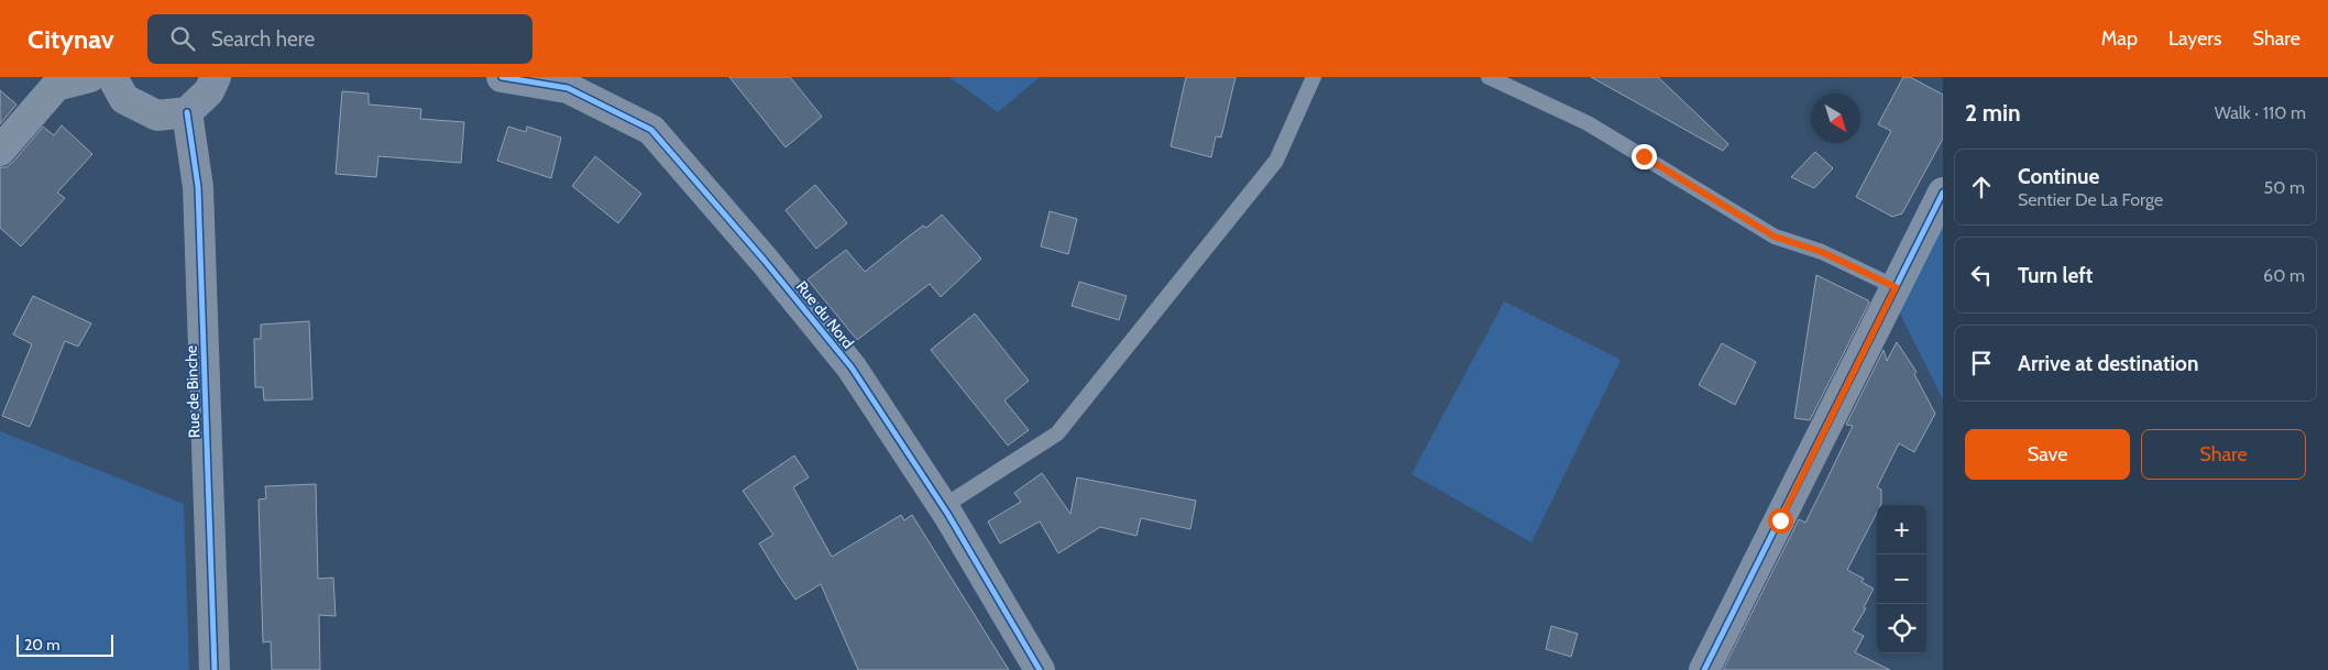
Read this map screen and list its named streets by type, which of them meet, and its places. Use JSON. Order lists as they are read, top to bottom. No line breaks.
{"streets":{"street":["Rue du Nord","Rue de Binche"]},"scale_bar":"20 m","north":"bottom right","page":{"header":"Citynav","search":"Search here","nav":["Map","Layers","Share"],"heading":["2 min","Walk · 110 m"],"list":[["Continue","Sentier De La Forge","50 m"],["Turn left","60 m"],"Arrive at destination"],"buttons":["Save","Share"],"map_buttons":["+","−"],"scale":"20 m"}}
